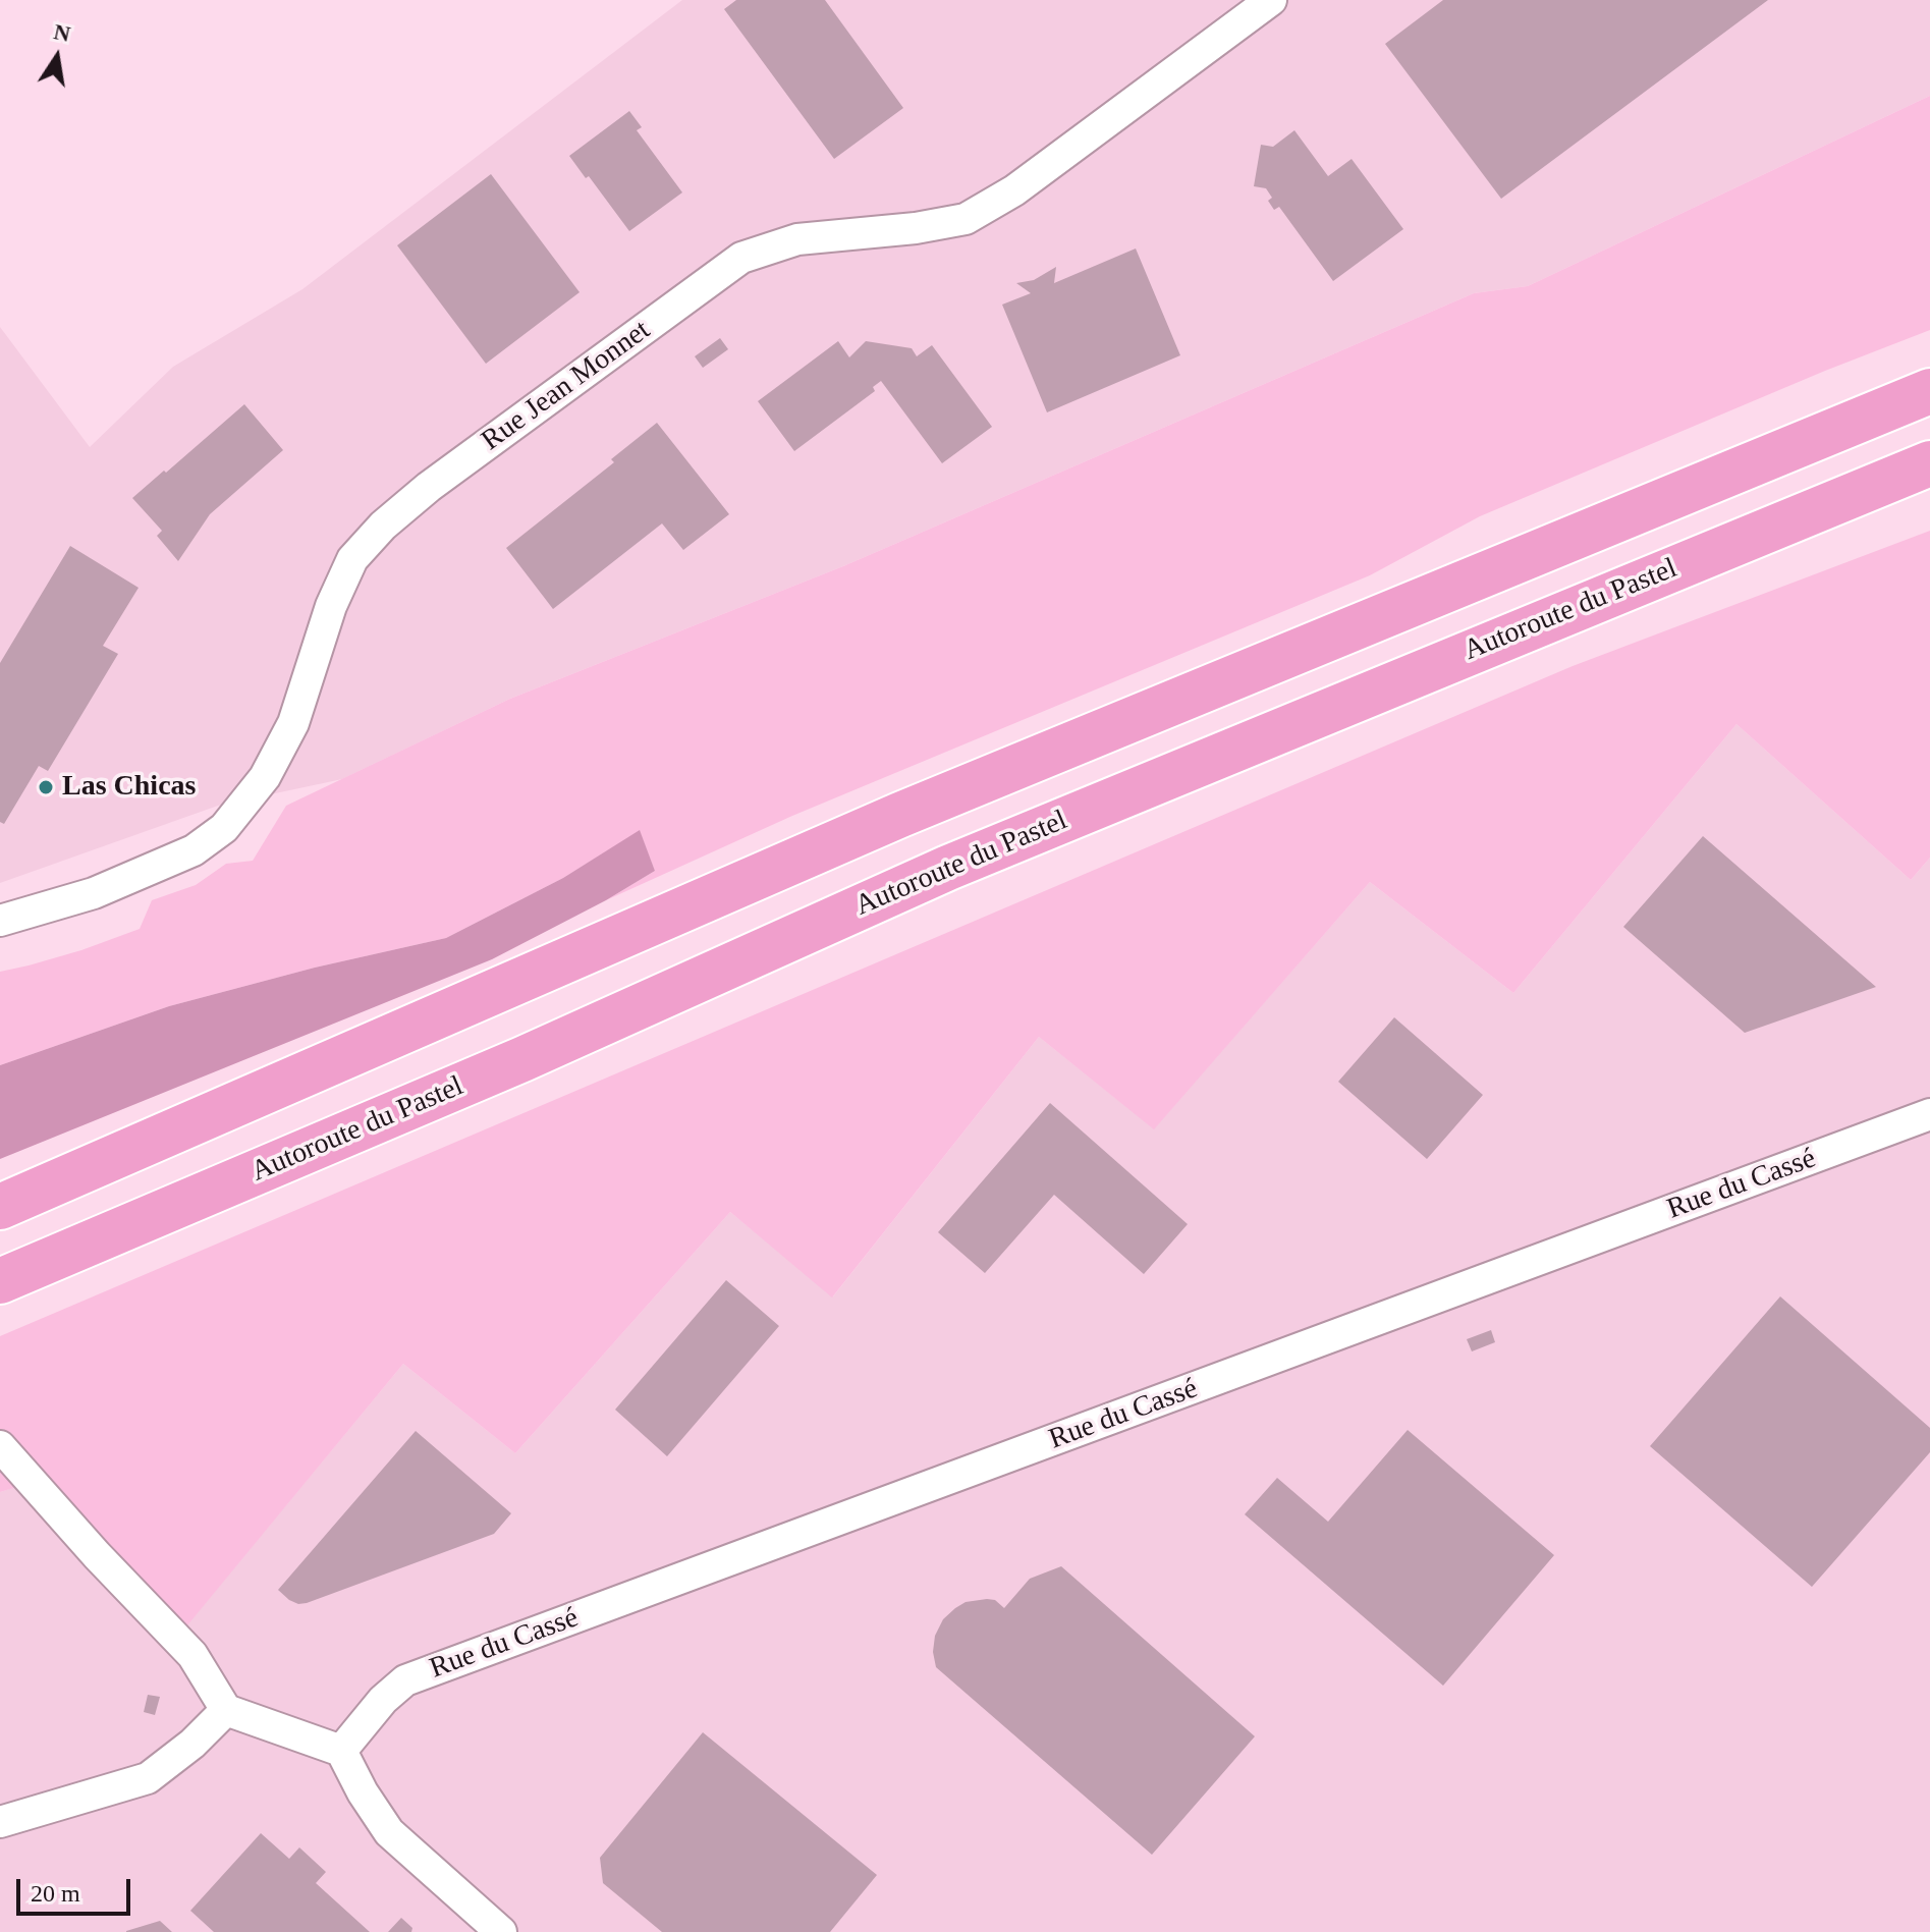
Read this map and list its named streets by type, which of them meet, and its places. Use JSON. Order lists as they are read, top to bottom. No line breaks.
{"streets":{"highway":["Autoroute du Pastel"],"street":["Rue Jean Monnet","Rue du Cassé"]},"places":["Las Chicas"],"scale_bar":"20 m","north":"top"}
